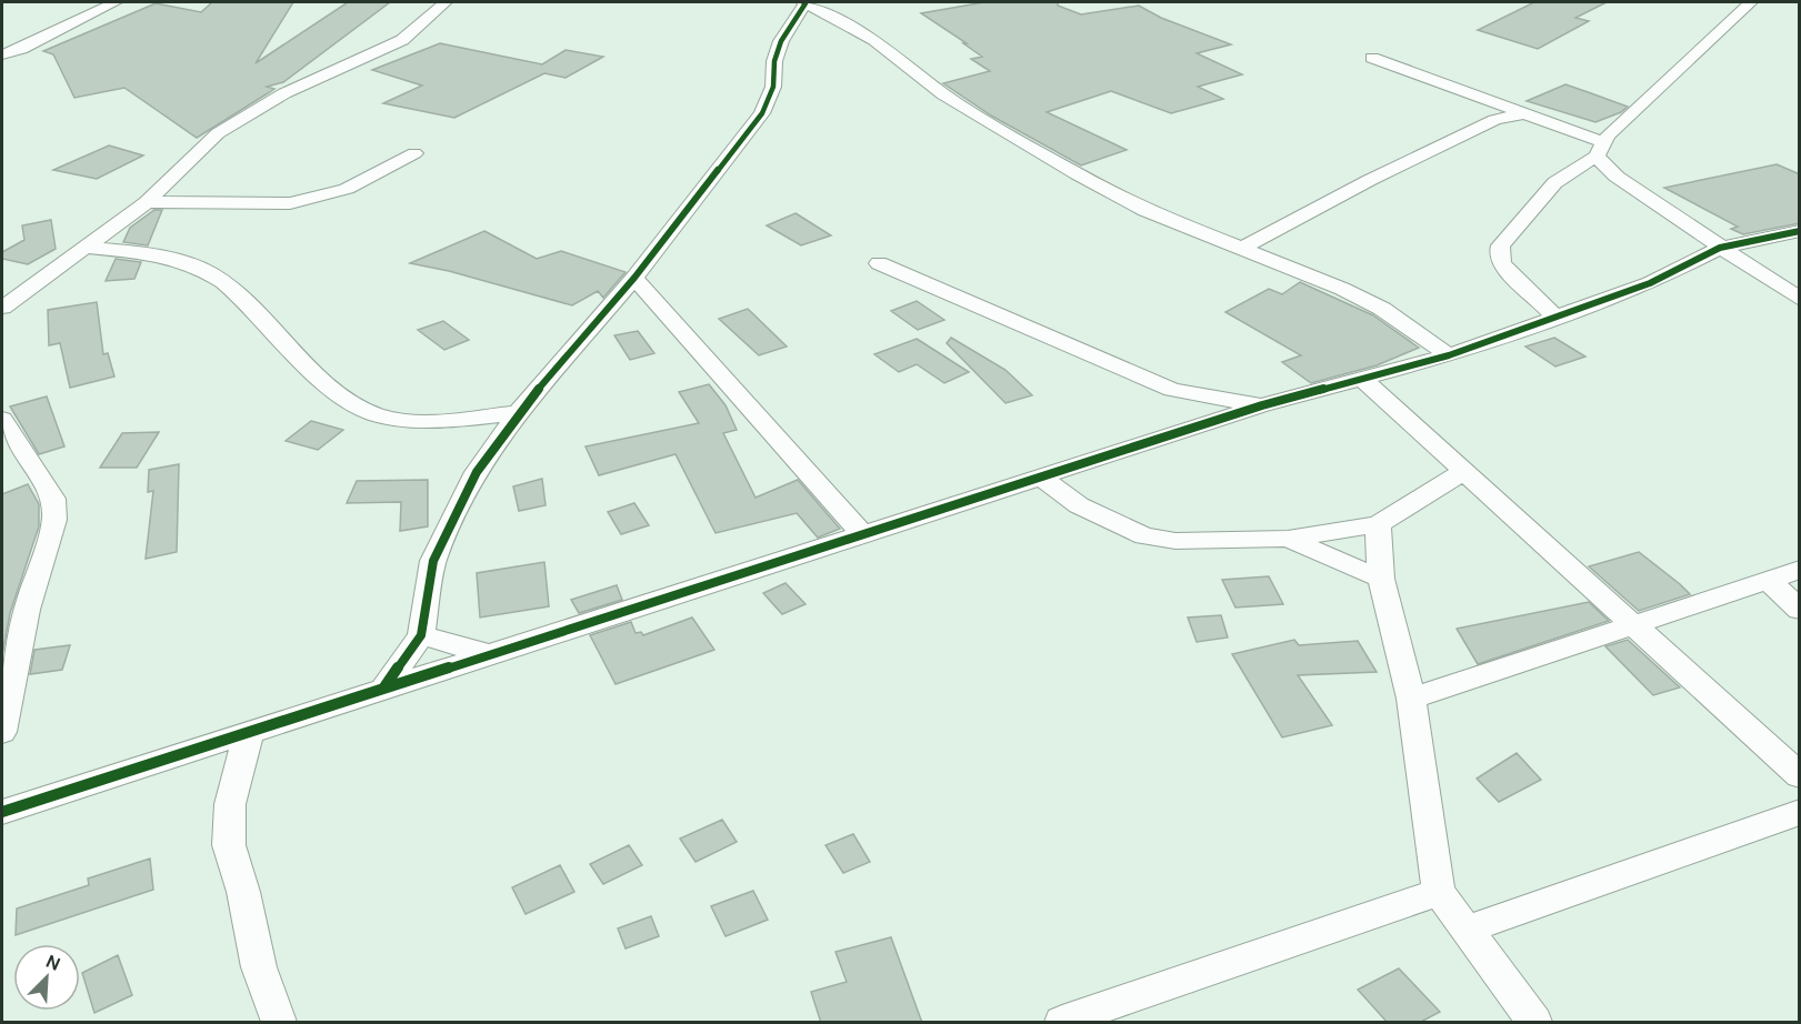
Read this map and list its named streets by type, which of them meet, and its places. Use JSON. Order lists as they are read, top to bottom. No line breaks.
{"north":"top right"}
